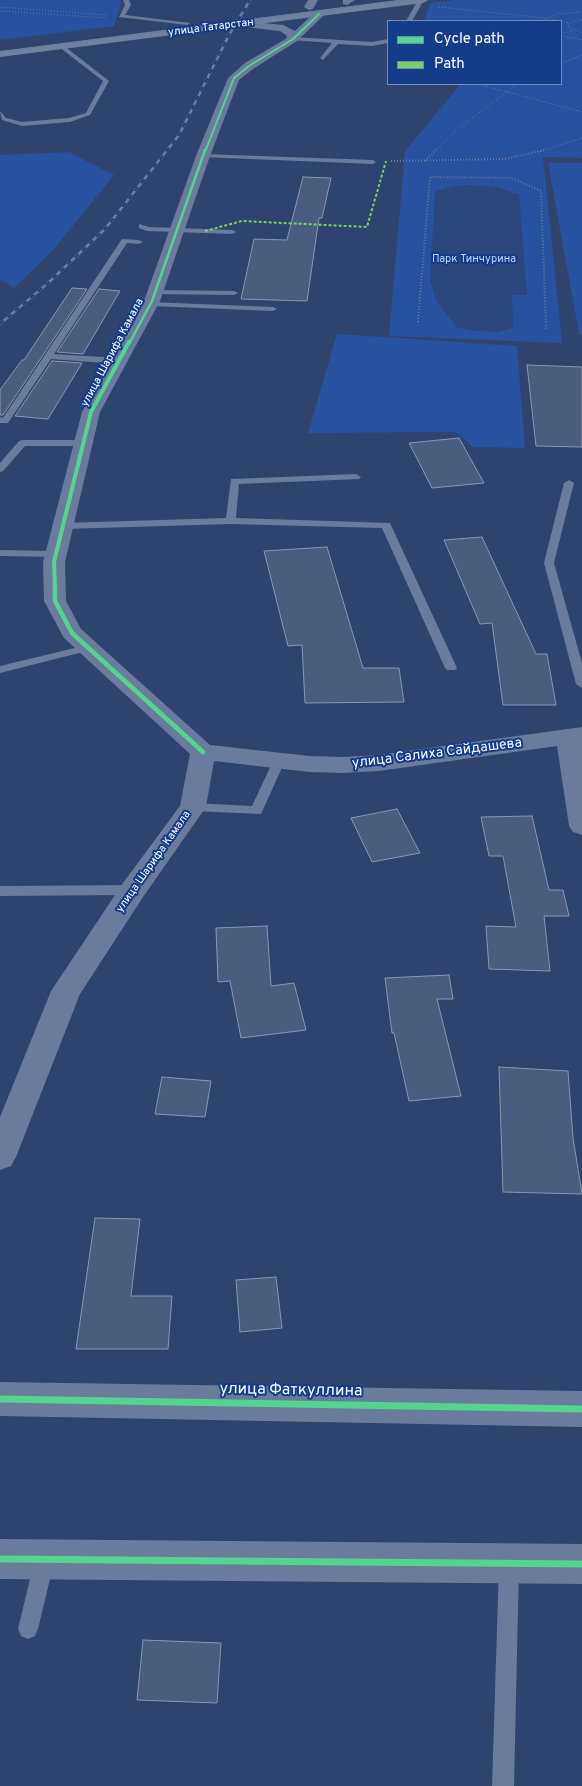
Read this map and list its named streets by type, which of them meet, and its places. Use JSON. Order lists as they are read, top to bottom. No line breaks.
{"streets":{"main road":["улица Татарстан"],"street":["улица Шарифа Камала","улица Салиха Сайдашева","улица Фаткуллина"]},"crossings":[["улица Татарстан","улица Шарифа Камала"],["улица Шарифа Камала","улица Салиха Сайдашева"]],"parks":["Парк Тинчурина"],"legend":["Cycle path","Path"]}
